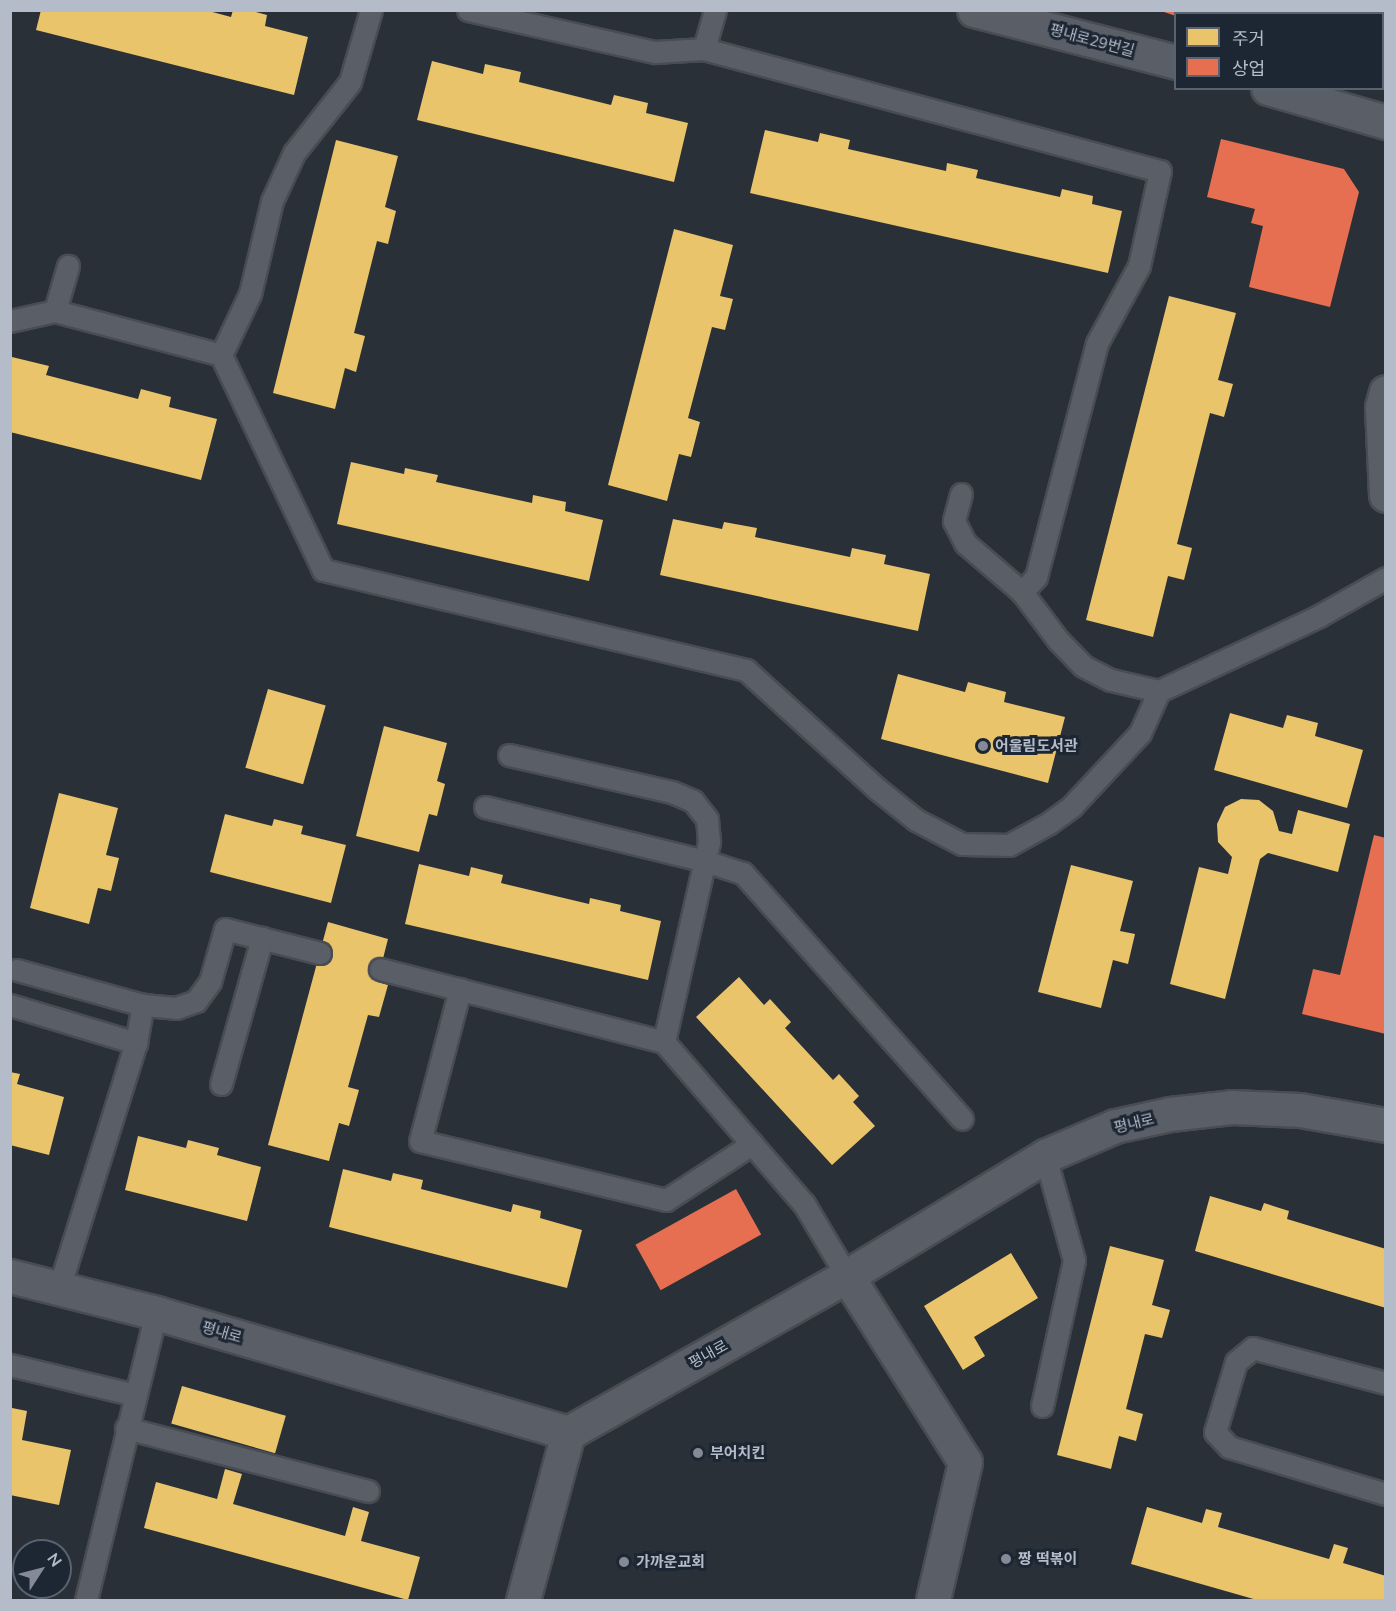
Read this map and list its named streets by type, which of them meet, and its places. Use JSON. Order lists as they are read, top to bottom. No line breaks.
{"streets":{"street":["평내로29번길","평내로"]},"places":["어울림도서관","부어치킨","짱 떡볶이","가까운교회"],"legend":["주거","상업"],"north":"top right"}
